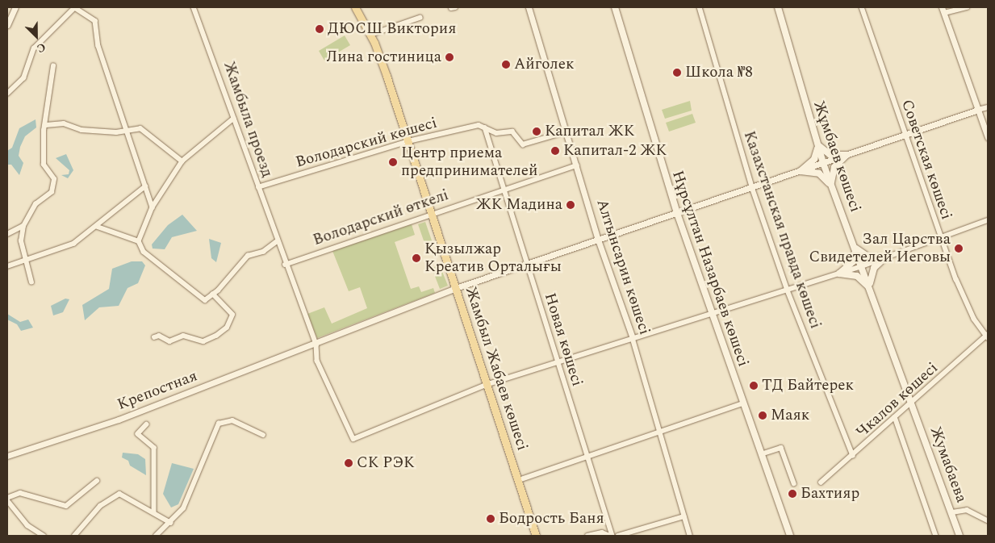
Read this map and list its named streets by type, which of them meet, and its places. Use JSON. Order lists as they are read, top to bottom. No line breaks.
{"streets":{"main road":["Жұмбаев көшесі","Нұрсұлтан Назарбаев көшесі","Жамбыл Жабаев көшесі","Жумабаева"],"street":["Жамбыла проезд","Володарский көшесі","Советская көшесі","Володарский өткелі","Казахстанская правда көшесі","Алтынсарин көшесі","Новая көшесі","Крепостная","Чкалов көшесі"]},"crossings":[["Жамбыла проезд","Володарский көшесі"],["Жамбыла проезд","Володарский өткелі"],["Жамбыла проезд","Жамбыл Жабаев көшесі"],["Жамбыла проезд","Крепостная"],["Володарский көшесі","Алтынсарин көшесі"],["Володарский көшесі","Новая көшесі"],["Володарский көшесі","Жамбыл Жабаев көшесі"],["Жұмбаев көшесі","Крепостная"],["Жұмбаев көшесі","Чкалов көшесі"],["Жұмбаев көшесі","Жумабаева"],["Советская көшесі","Крепостная"],["Советская көшесі","Чкалов көшесі"],["Володарский өткелі","Алтынсарин көшесі"],["Володарский өткелі","Новая көшесі"],["Володарский өткелі","Жамбыл Жабаев көшесі"],["Казахстанская правда көшесі","Крепостная"],["Казахстанская правда көшесі","Чкалов көшесі"],["Алтынсарин көшесі","Крепостная"],["Нұрсұлтан Назарбаев көшесі","Крепостная"],["Новая көшесі","Крепостная"],["Жамбыл Жабаев көшесі","Крепостная"],["Чкалов көшесі","Жумабаева"]],"places":["ДЮСШ Виктория","Лина гостиница","Айголек","Школа №8","Капитал ЖК","Капитал-2 ЖК","Центр приема предпринимателей","ЖК Мадина","Зал Царства Свидетелей Иеговы","Қызылжар Креатив Орталығы","ТД Байтерек","Маяк","СК РЭК","Бахтияр","Бодрость Баня"],"north":"bottom right"}
